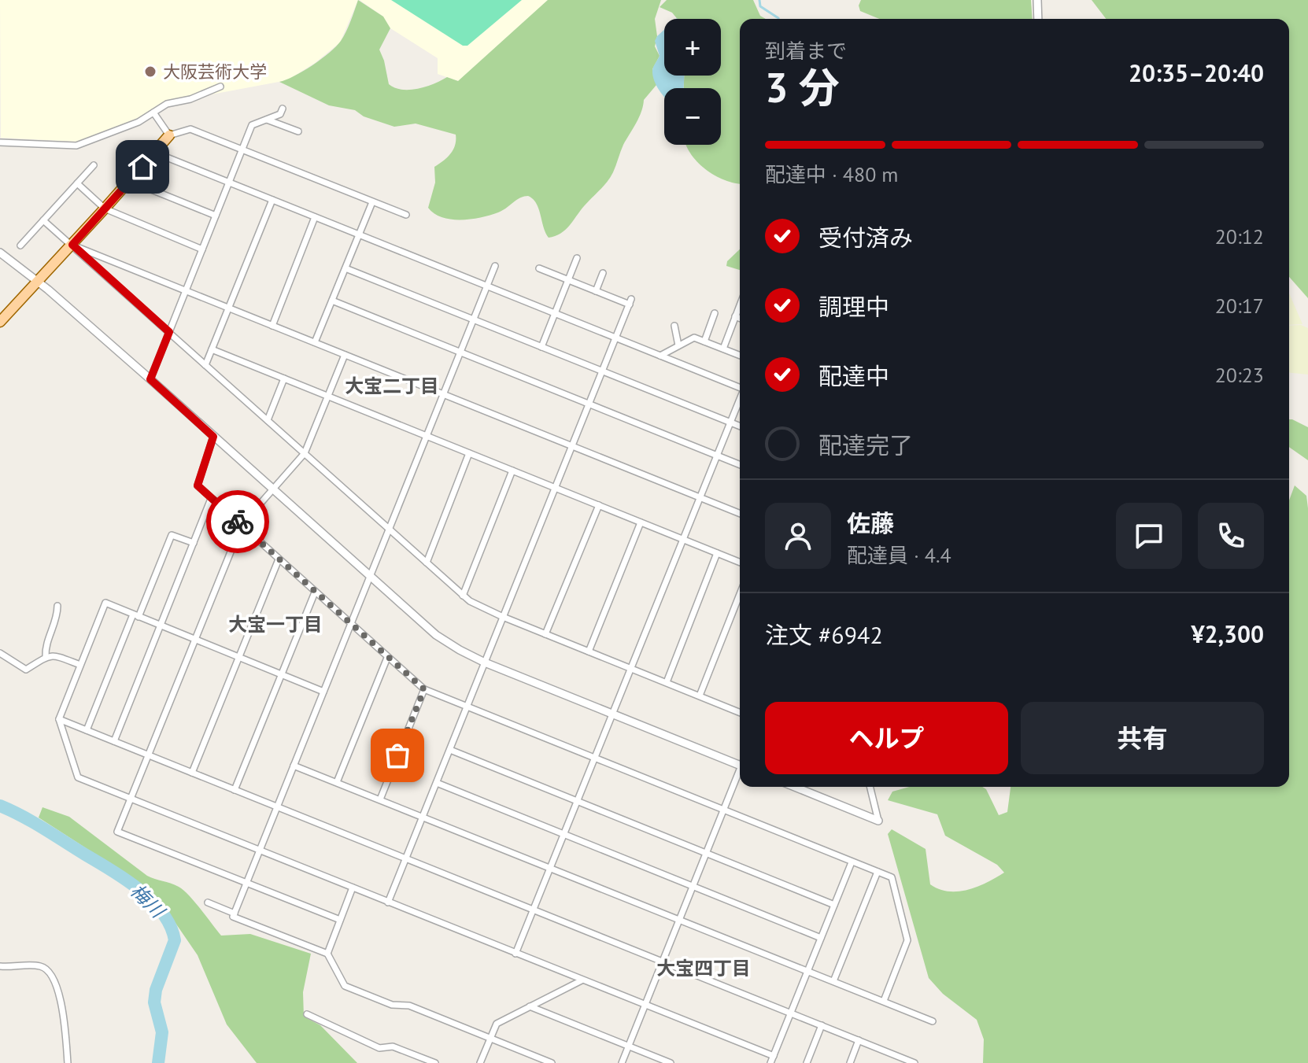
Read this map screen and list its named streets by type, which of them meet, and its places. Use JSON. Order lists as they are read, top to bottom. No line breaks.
{"districts":["大宝二丁目","大宝一丁目","大宝四丁目"],"water":["梅川"],"places":["大阪芸術大学"],"page":{"map_buttons":["+","−"],"heading":["3 分","到着まで","20:35–20:40"],"panel":["佐藤","配達員 · 4.4","注文 #6942","¥2,300"],"bar":"配達中 · 480 m","list":[["受付済み","20:12"],["調理中","20:17"],["配達中","20:23"],"配達完了"],"buttons":["ヘルプ","共有"]}}
